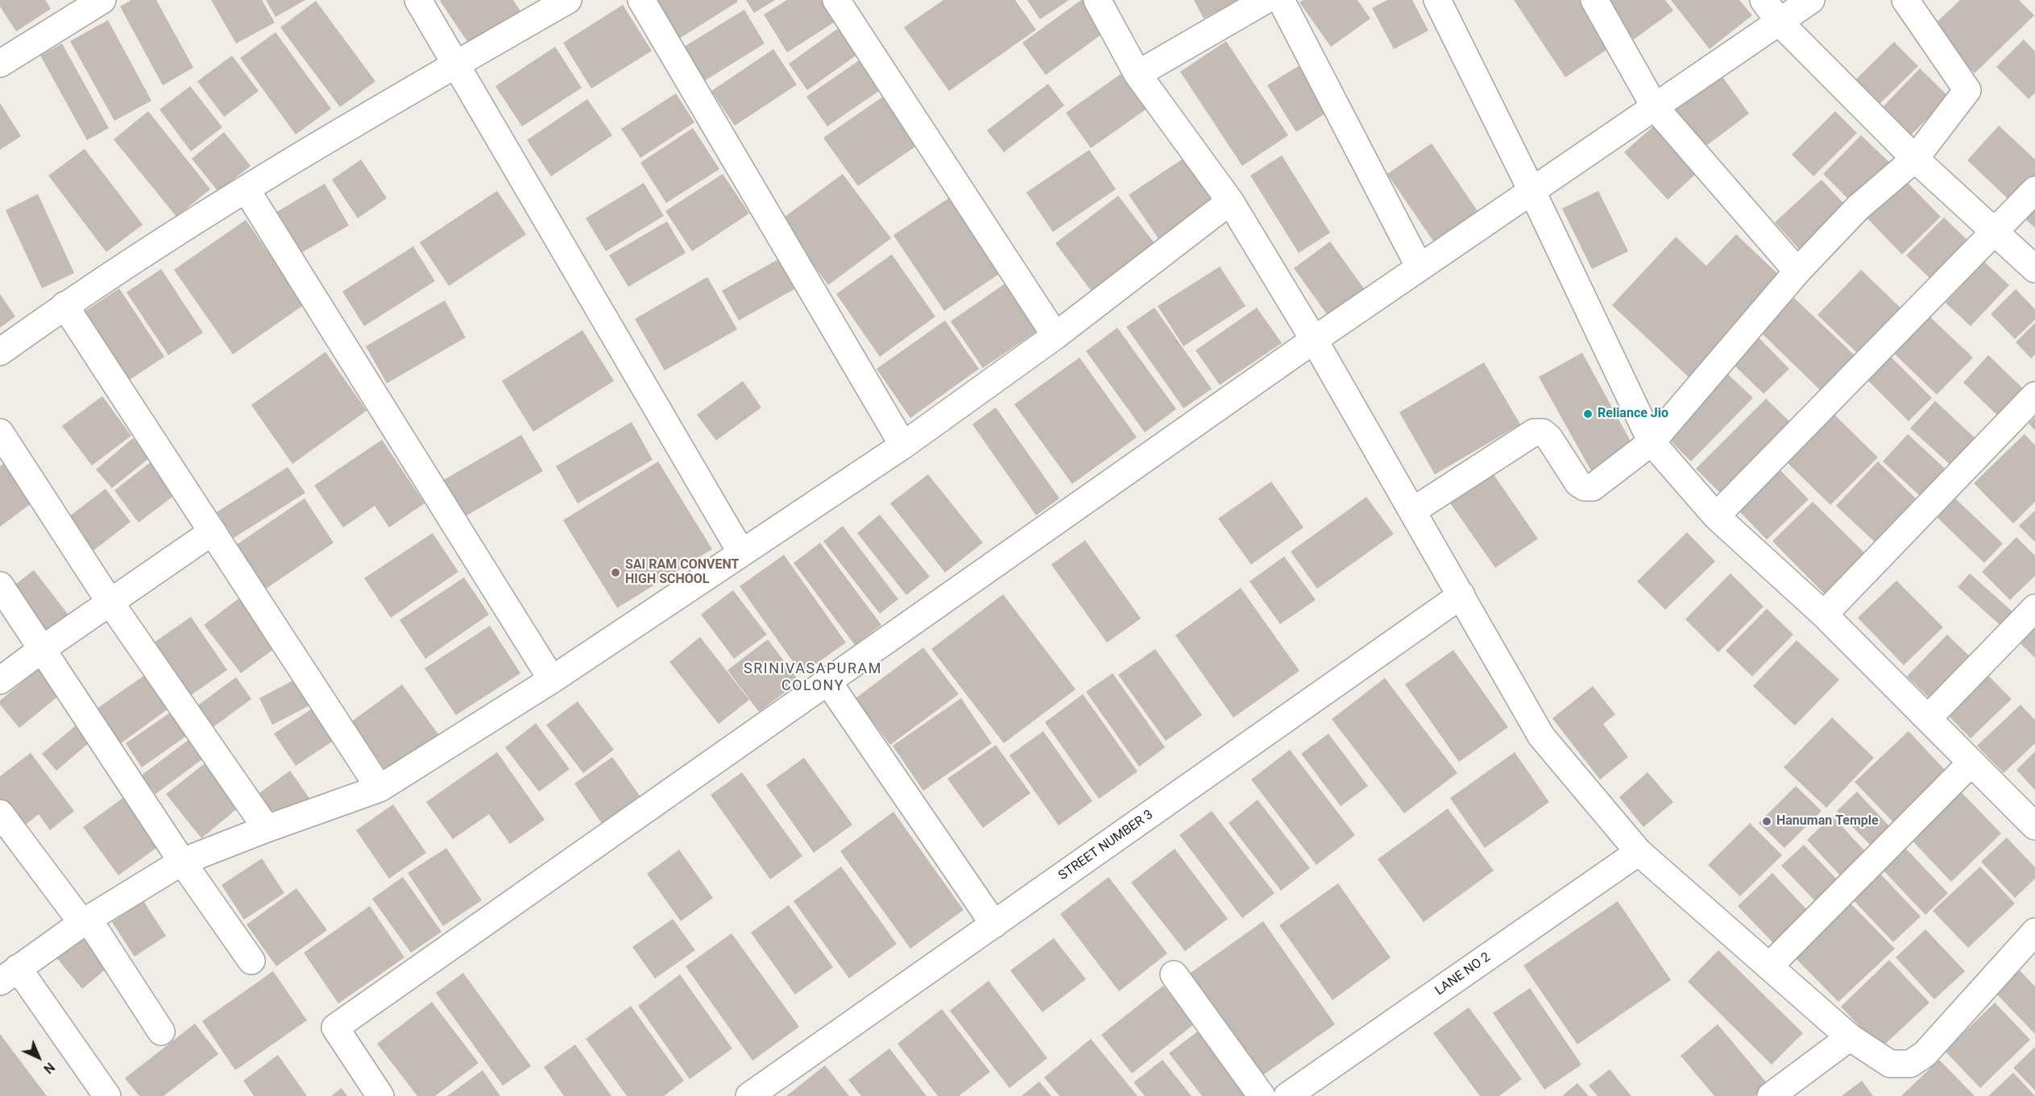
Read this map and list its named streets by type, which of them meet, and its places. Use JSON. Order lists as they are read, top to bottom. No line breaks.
{"streets":{"street":["STREET NUMBER 3","LANE NO 2"]},"districts":["SRINIVASAPURAM COLONY"],"places":["Reliance Jio","SAI RAM CONVENT HIGH SCHOOL","Hanuman Temple"],"north":"bottom right"}
